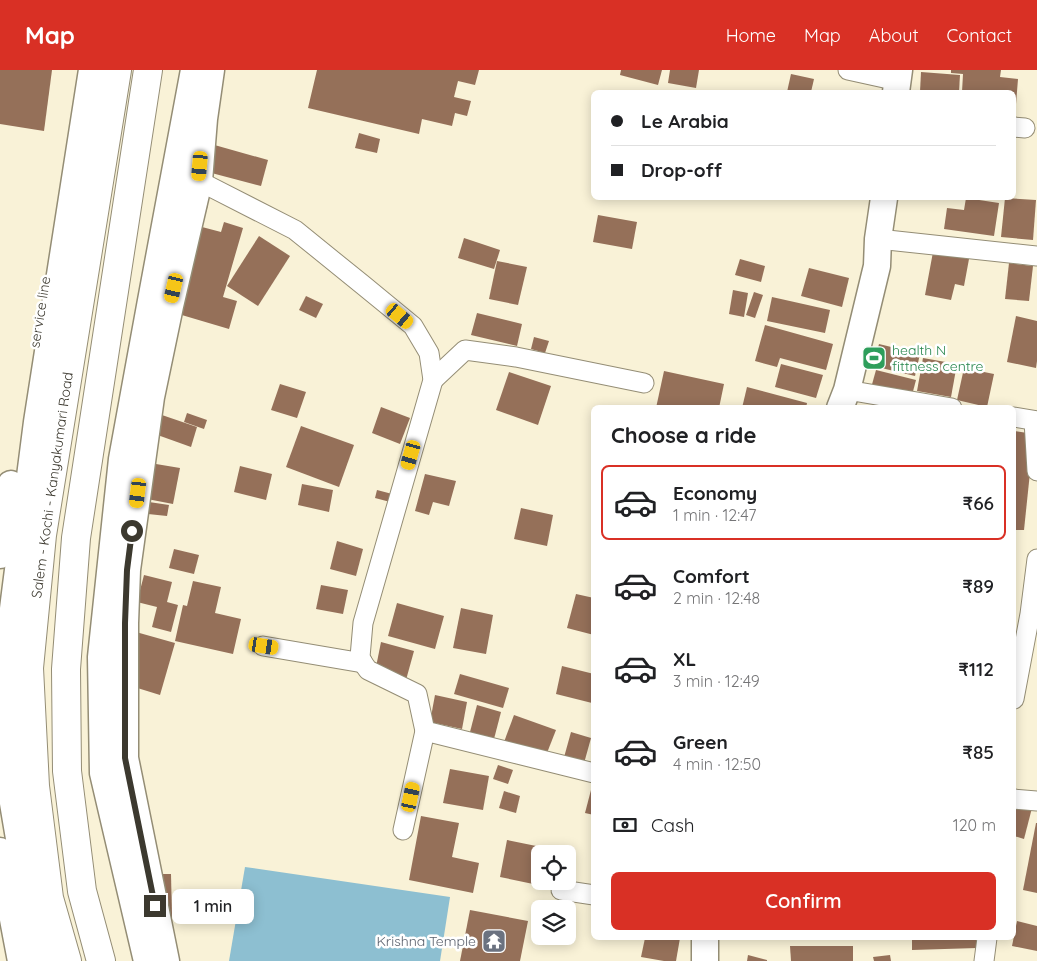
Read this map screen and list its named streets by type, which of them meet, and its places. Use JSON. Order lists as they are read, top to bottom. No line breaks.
{"streets":{"highway":["Salem - Kochi - Kanyakumari Road"],"main road":["service line"]},"places":{"sports":["health N fittness centre"],"temple":["Krishna Temple"]},"page":{"header":"Map","nav":["Home","Map","About","Contact"],"banner":["Le Arabia","Drop-off"],"heading":"Choose a ride","list":[{"name":"Economy","note":"1 min · 12:47","value":"₹66"},{"name":"Comfort","note":"2 min · 12:48","value":"₹89"},{"name":"XL","note":"3 min · 12:49","value":"₹112"},{"name":"Green","note":"4 min · 12:50","value":"₹85"}],"pay":["Cash","120 m"],"buttons":"Confirm","bubble":"1 min"}}
